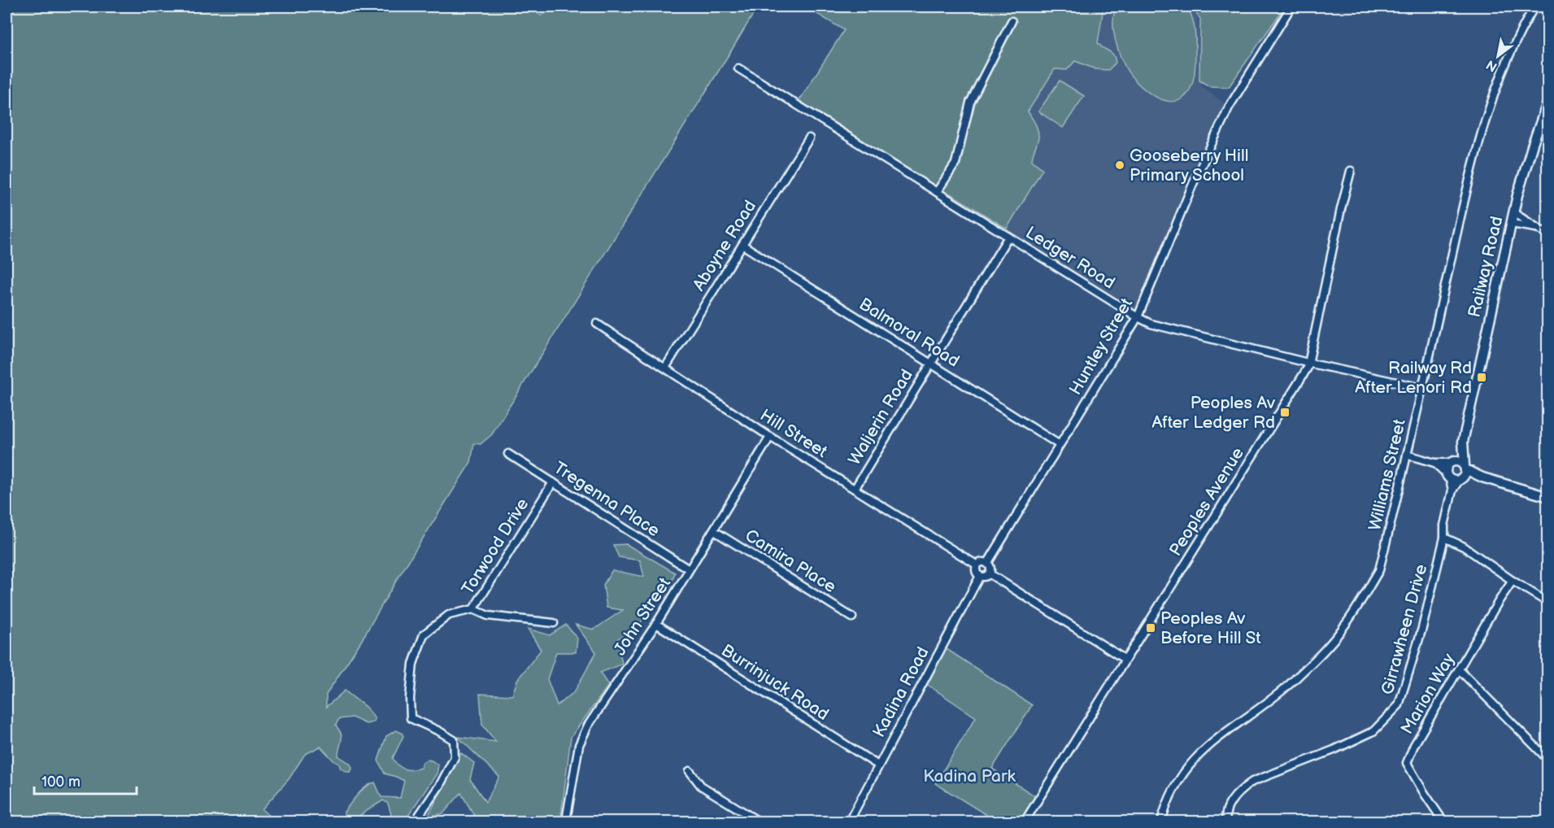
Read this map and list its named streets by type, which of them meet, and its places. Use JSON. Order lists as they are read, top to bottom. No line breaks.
{"streets":{"street":["Aboyne Road","Ledger Road","Railway Road","Balmoral Road","Huntley Street","Waljerin Road","Hill Street","Williams Street","Tregenna Place","Peoples Avenue","Torwood Drive","Camira Place","John Street","Girrawheen Drive","Burrinjuck Road","Kadina Road","Marion Way"]},"crossings":[["Aboyne Road","Balmoral Road"],["Aboyne Road","Hill Street"],["Ledger Road","Huntley Street"],["Ledger Road","Waljerin Road"],["Ledger Road","Williams Street"],["Ledger Road","Peoples Avenue"],["Railway Road","Girrawheen Drive"],["Balmoral Road","Huntley Street"],["Balmoral Road","Waljerin Road"],["Huntley Street","Hill Street"],["Huntley Street","Kadina Road"],["Waljerin Road","Hill Street"],["Hill Street","John Street"],["Hill Street","Kadina Road"],["Tregenna Place","Torwood Drive"],["Tregenna Place","John Street"],["Camira Place","John Street"],["John Street","Burrinjuck Road"],["Burrinjuck Road","Kadina Road"]],"parks":["Kadina Park"],"places":{"other":["Gooseberry Hill Primary School"],"transit":["Railway Rd After Lenori Rd","Peoples Av After Ledger Rd","Peoples Av Before Hill St"]},"scale_bar":"100 m","north":"bottom left"}
